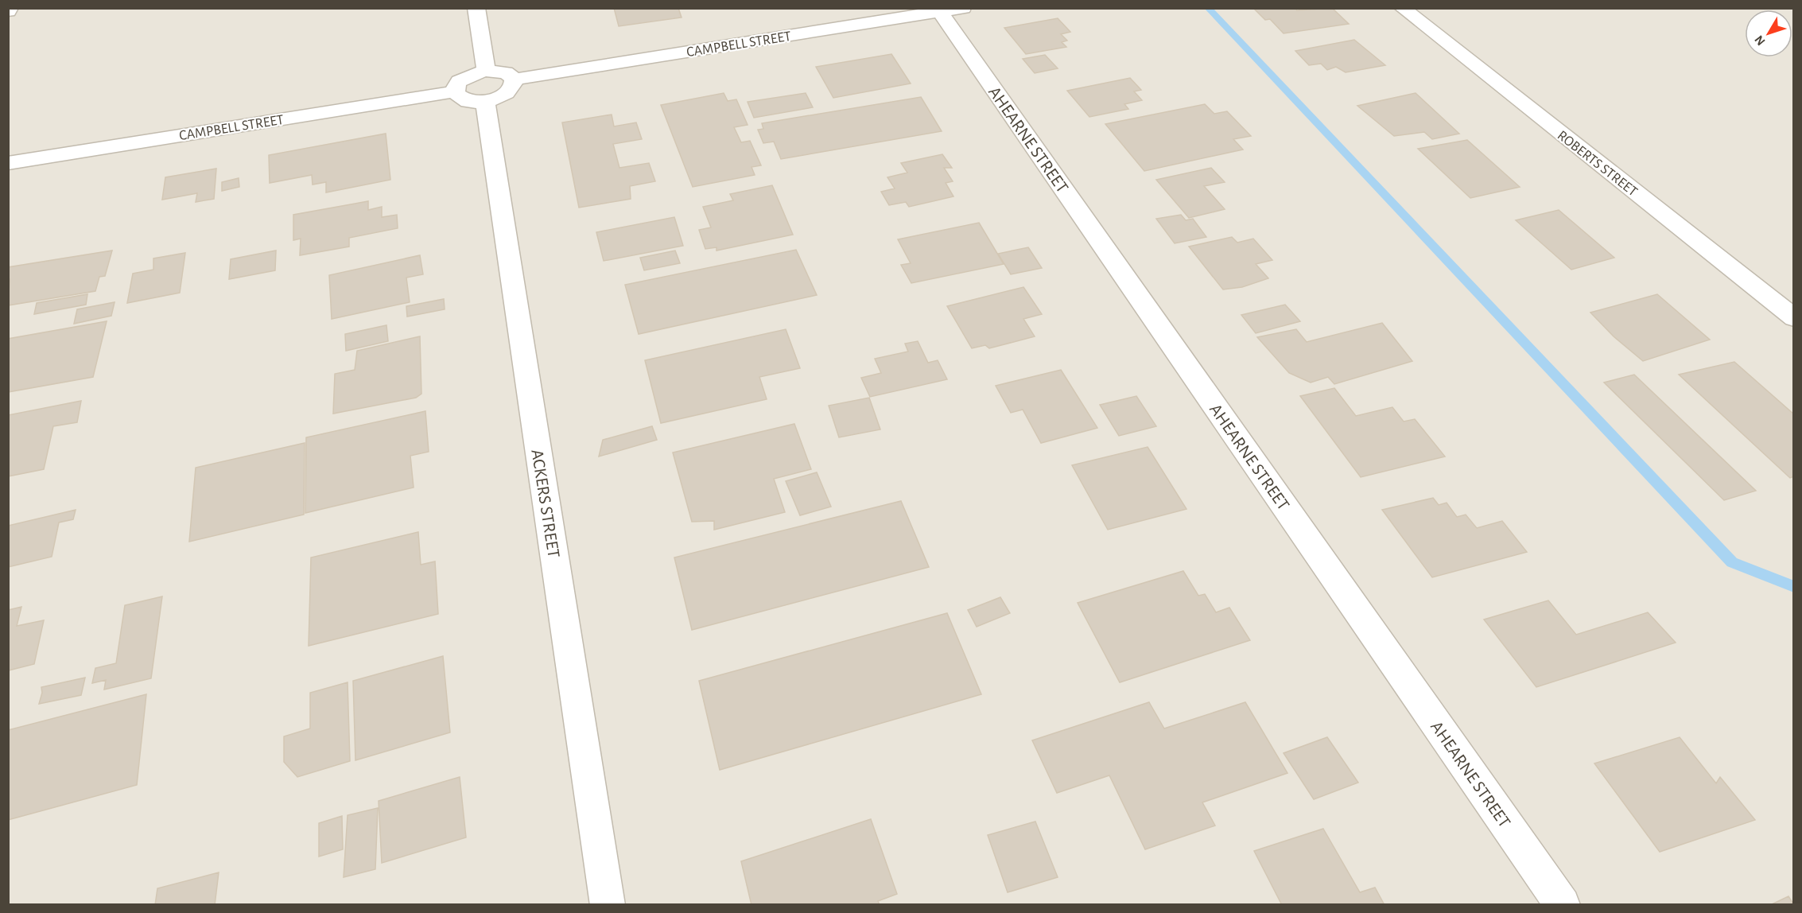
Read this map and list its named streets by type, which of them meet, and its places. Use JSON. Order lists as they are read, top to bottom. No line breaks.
{"streets":{"street":["CAMPBELL STREET","AHEARNE STREET","ROBERTS STREET","ACKERS STREET"]},"crossings":[["CAMPBELL STREET","AHEARNE STREET"]],"north":"bottom left"}
